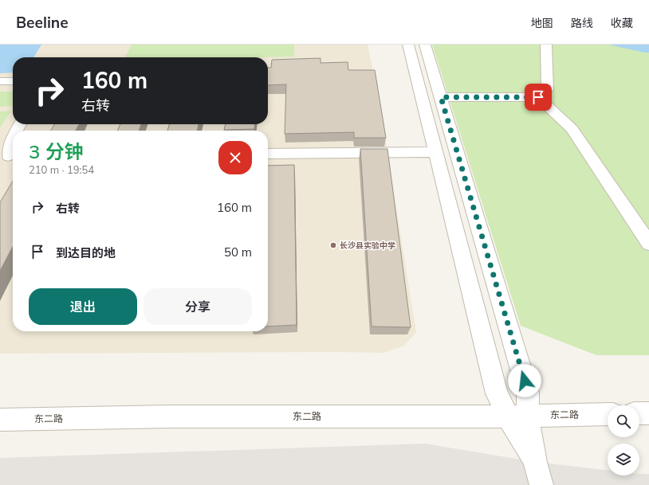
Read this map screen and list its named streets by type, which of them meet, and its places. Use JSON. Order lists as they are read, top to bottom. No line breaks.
{"streets":{"street":["东二路"]},"places":["长沙县实验中学"],"page":{"header":"Beeline","nav":["地图","路线","收藏"],"turn":["160 m","右转"],"heading":["3 分钟","210 m · 19:54"],"list":[{"name":"右转","value":"160 m"},{"name":"到达目的地","value":"50 m"}],"buttons":["退出","分享"]}}
